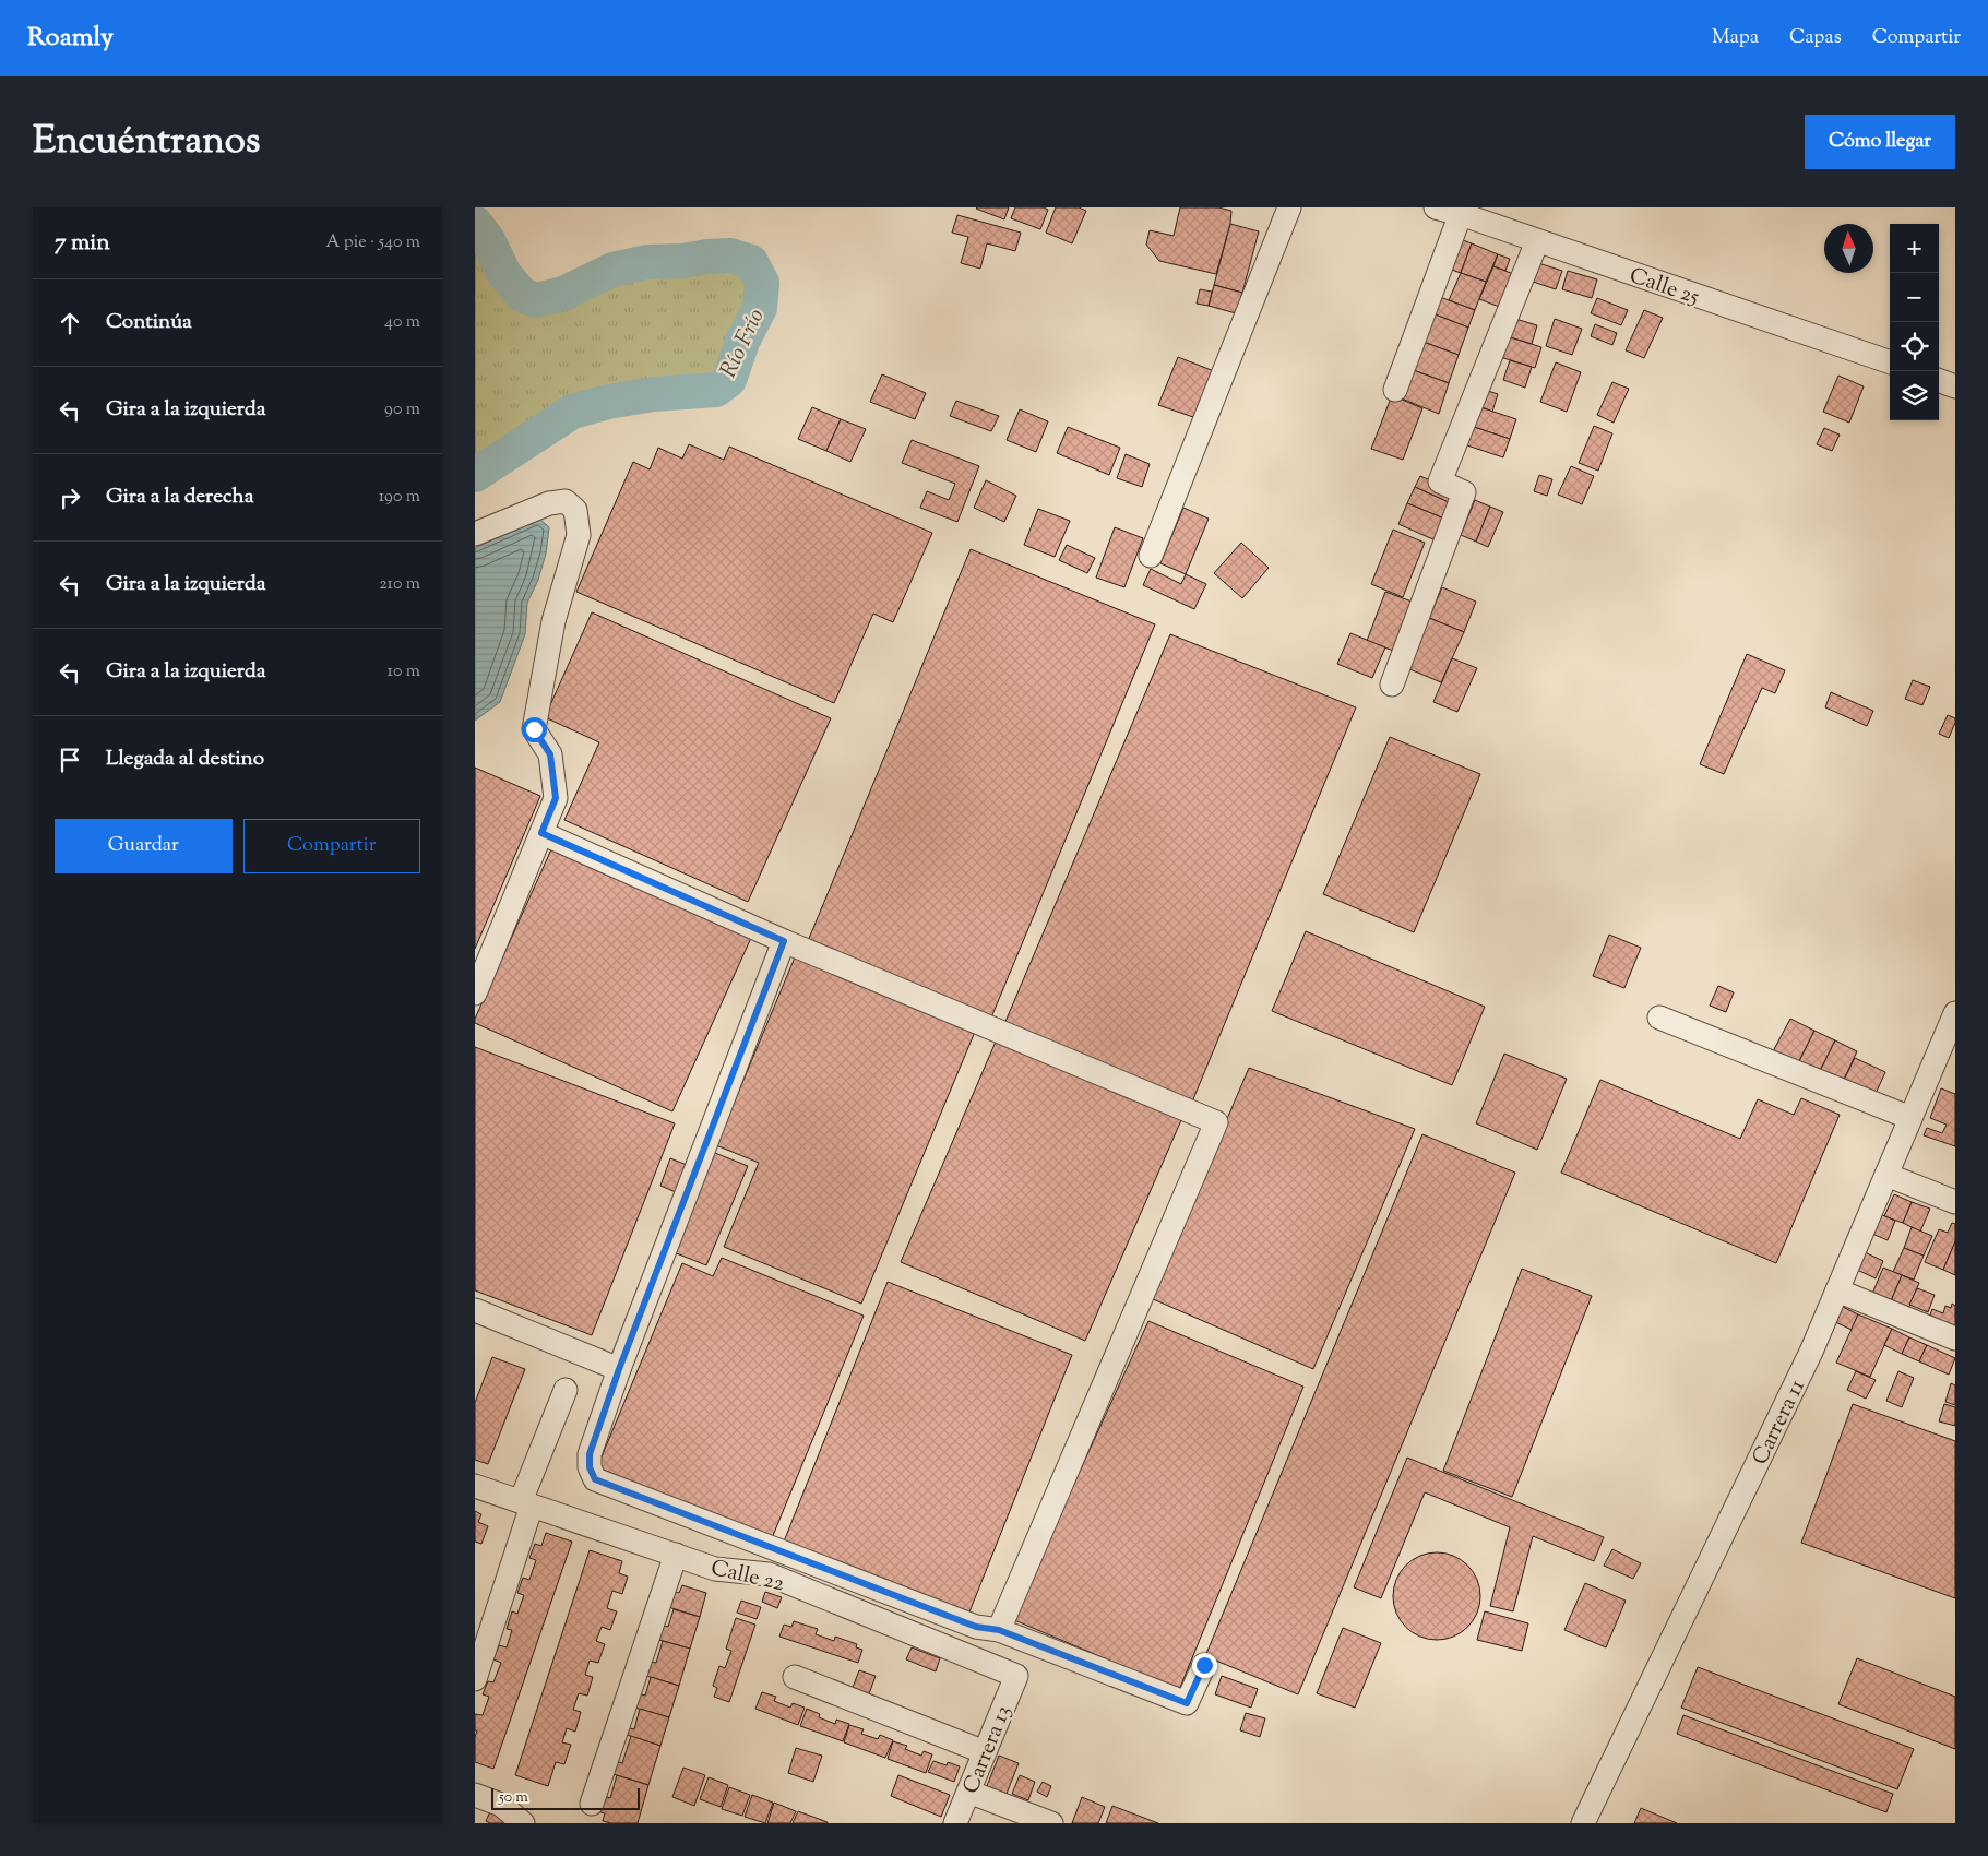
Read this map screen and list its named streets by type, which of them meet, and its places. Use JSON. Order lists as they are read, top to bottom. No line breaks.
{"streets":{"street":["Calle 25","Carrera 11","Calle 22","Carrera 13"]},"crossings":[["Calle 22","Carrera 13"]],"water":["Río Frío"],"scale_bar":"50 m","north":"top","page":{"header":"Roamly","nav":["Mapa","Capas","Compartir"],"title":"Encuéntranos","buttons":["Cómo llegar",["Guardar","Compartir"]],"heading":["7 min","A pie · 540 m"],"map_buttons":["+","−"],"list":[["Continúa","40 m"],["Gira a la izquierda","90 m"],["Gira a la derecha","190 m"],["Gira a la izquierda","210 m"],["Gira a la izquierda","10 m"],"Llegada al destino"],"scale":"50 m"}}
